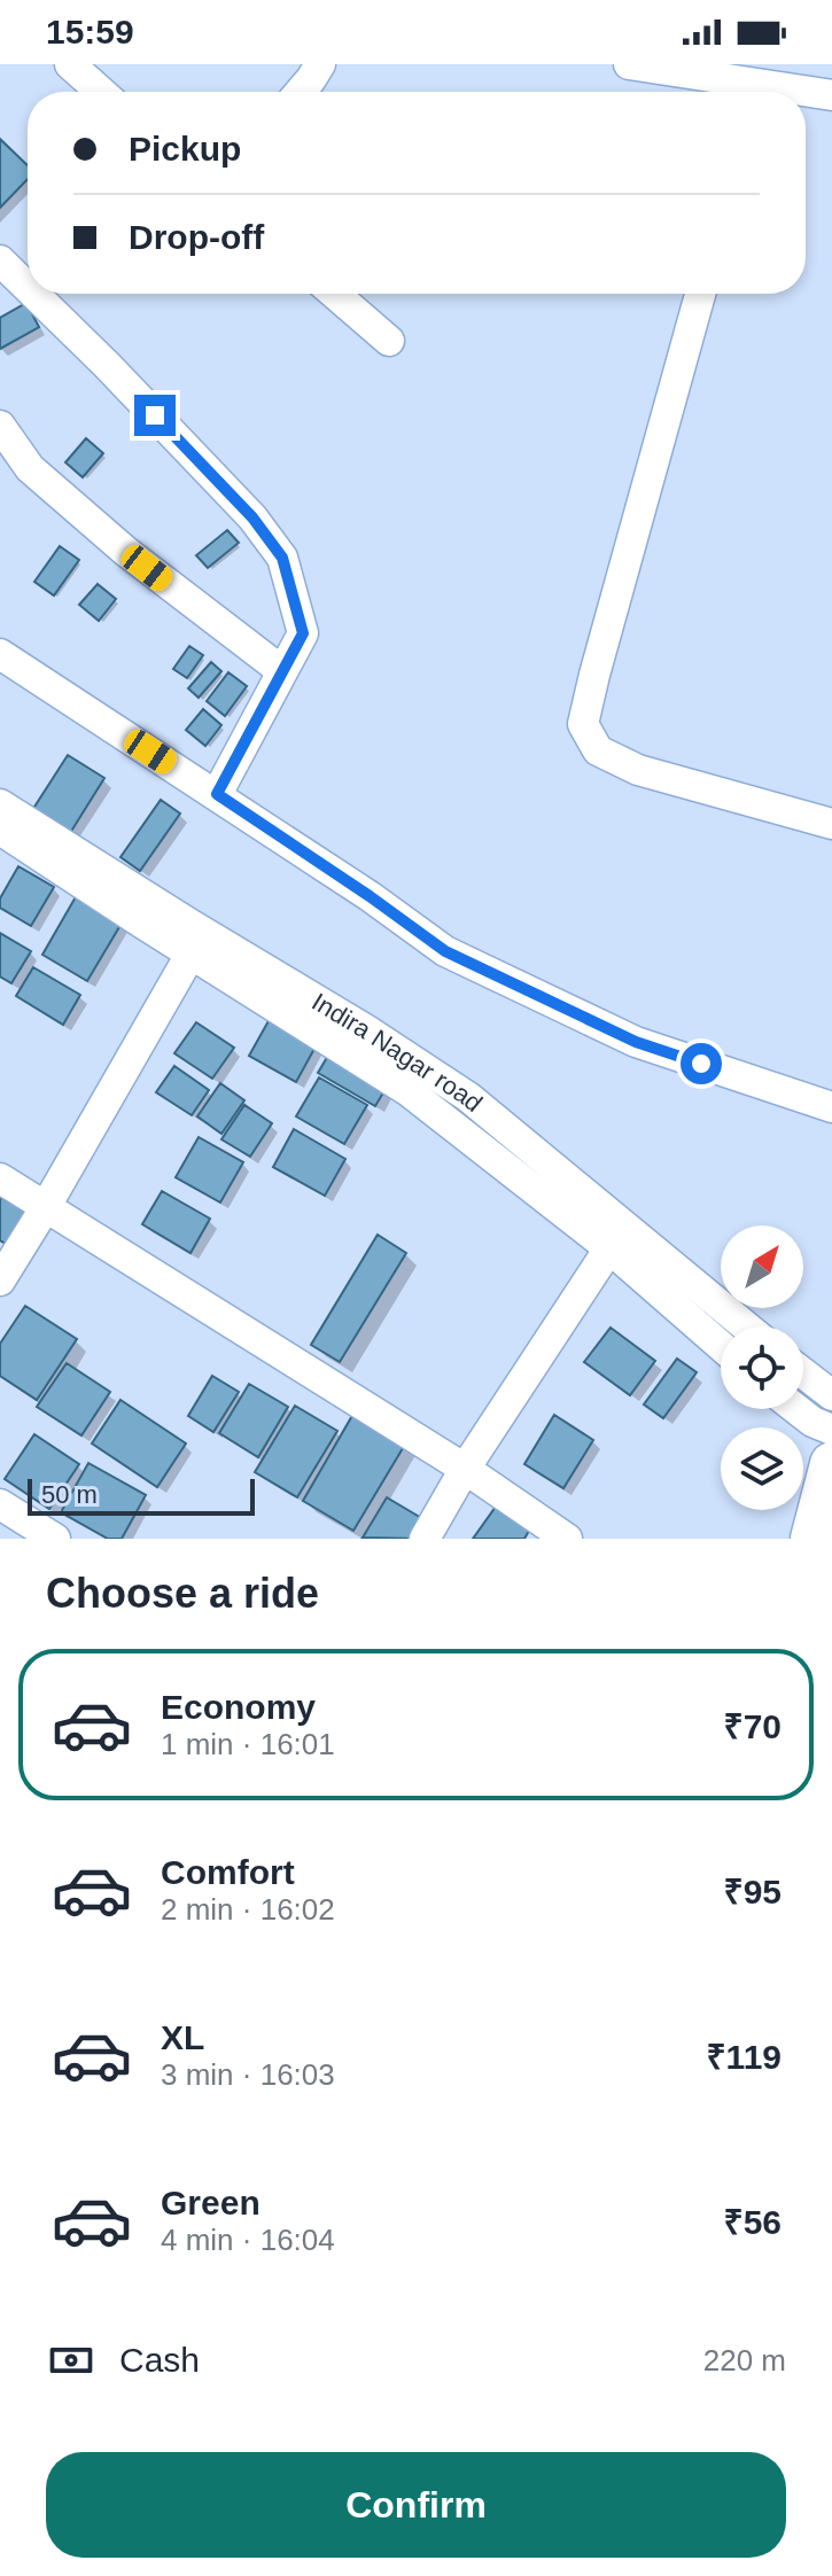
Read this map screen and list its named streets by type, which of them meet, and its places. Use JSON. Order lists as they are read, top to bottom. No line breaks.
{"streets":{"street":["Indira Nagar road"]},"scale_bar":"50 m","north":"top right","page":{"status":"15:59","banner":["Pickup","Drop-off"],"scale":"50 m","heading":"Choose a ride","list":[{"name":"Economy","note":"1 min · 16:01","value":"₹70"},{"name":"Comfort","note":"2 min · 16:02","value":"₹95"},{"name":"XL","note":"3 min · 16:03","value":"₹119"},{"name":"Green","note":"4 min · 16:04","value":"₹56"}],"pay":["Cash","220 m"],"buttons":"Confirm"}}
